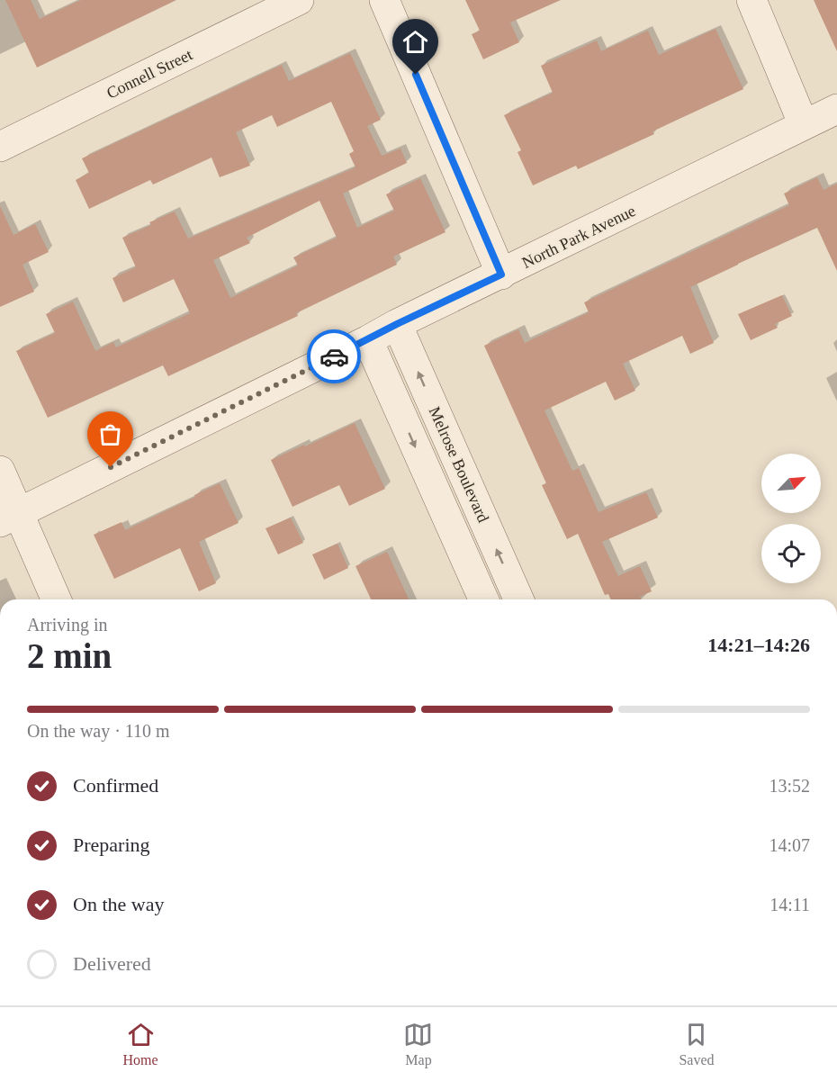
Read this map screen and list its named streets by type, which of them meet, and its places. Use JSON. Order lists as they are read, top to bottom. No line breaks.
{"streets":{"street":["Connell Street","North Park Avenue","Melrose Boulevard"]},"crossings":[["North Park Avenue","Melrose Boulevard"]],"north":"top right","page":{"heading":["2 min","Arriving in","14:21–14:26"],"bar":"On the way · 110 m","list":[["Confirmed","13:52"],["Preparing","14:07"],["On the way","14:11"],"Delivered"],"tabs":["Home","Map","Saved"]}}
